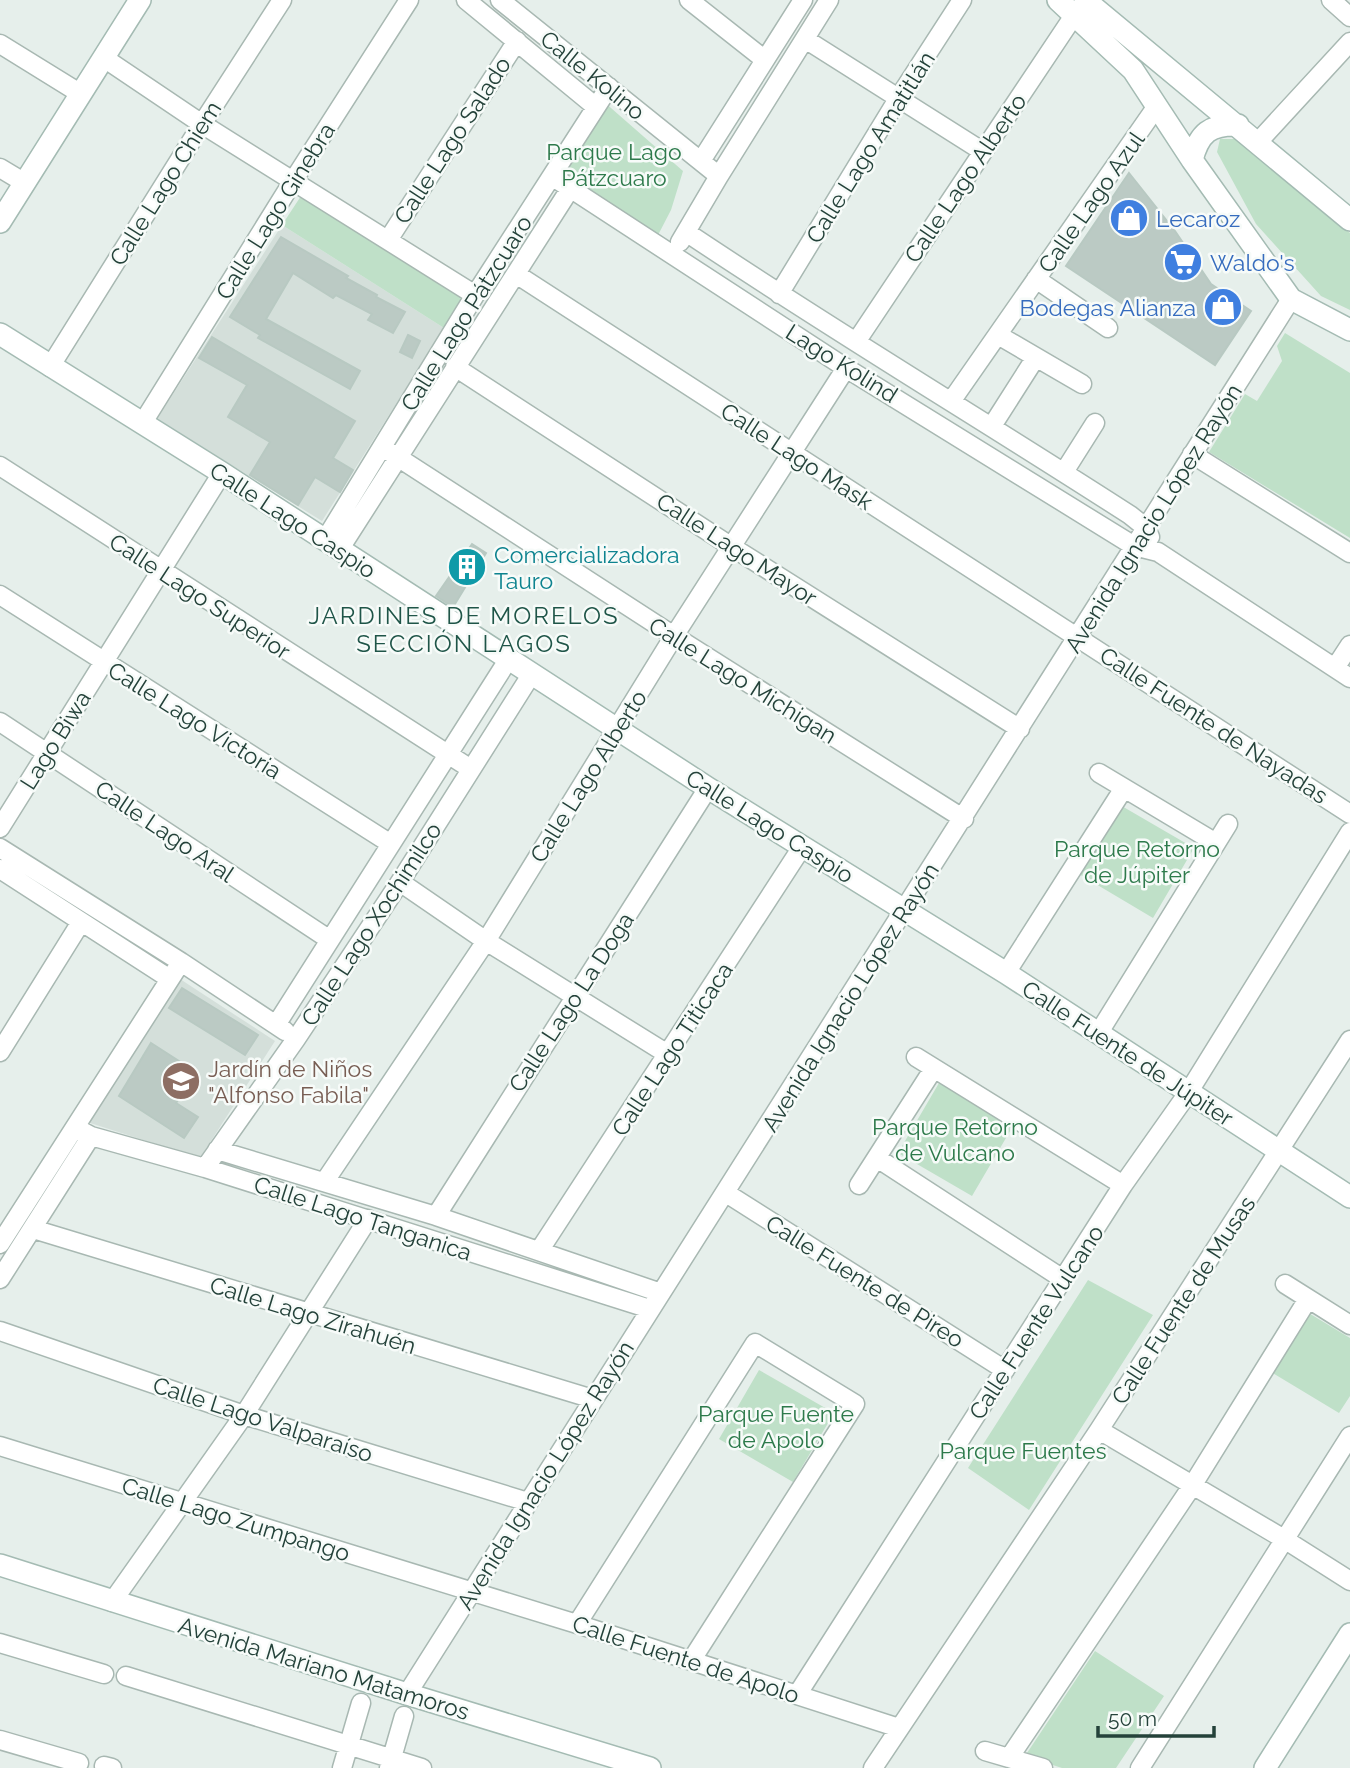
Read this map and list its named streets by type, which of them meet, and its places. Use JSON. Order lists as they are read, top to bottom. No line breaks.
{"streets":{"street":["Calle Kolino","Calle Lago Salado","Calle Lago Amatitlán","Calle Lago Alberto","Calle Lago Chiem","Calle Lago Azul","Calle Lago Ginebra","Calle Lago Pátzcuaro","Lago Kolind","Calle Lago Mask","Avenida Ignacio López Rayón","Calle Lago Caspio","Calle Lago Mayor","Calle Lago Superior","Calle Lago Michigan","Calle Lago Victoria","Calle Fuente de Nayadas","Lago Biwa","Calle Lago Aral","Calle Lago Xochimilco","Calle Lago La Doga","Calle Lago Titicaca","Calle Fuente de Júpiter","Calle Lago Tanganica","Calle Fuente de Pireo","Calle Fuente de Musas","Calle Lago Zirahuén","Calle Fuente Vulcano","Calle Lago Valparaíso","Calle Lago Zumpango","Calle Fuente de Apolo","Avenida Mariano Matamoros"]},"crossings":[["Calle Kolino","Calle Lago Salado"],["Calle Kolino","Calle Lago Pátzcuaro"],["Calle Lago Amatitlán","Lago Kolind"],["Calle Lago Alberto","Lago Kolind"],["Calle Lago Alberto","Calle Lago Mask"],["Calle Lago Alberto","Calle Lago Caspio"],["Calle Lago Alberto","Calle Lago Mayor"],["Calle Lago Alberto","Calle Lago Michigan"],["Calle Lago Alberto","Calle Lago Tanganica"],["Calle Lago Chiem","Calle Lago Caspio"],["Calle Lago Azul","Lago Kolind"],["Calle Lago Ginebra","Calle Lago Caspio"],["Calle Lago Pátzcuaro","Lago Kolind"],["Calle Lago Pátzcuaro","Calle Lago Mask"],["Calle Lago Pátzcuaro","Calle Lago Caspio"],["Calle Lago Pátzcuaro","Calle Lago Mayor"],["Calle Lago Pátzcuaro","Calle Lago Michigan"],["Lago Kolind","Avenida Ignacio López Rayón"],["Calle Lago Mask","Avenida Ignacio López Rayón"],["Calle Lago Mask","Calle Fuente de Nayadas"],["Avenida Ignacio López Rayón","Calle Lago Caspio"],["Avenida Ignacio López Rayón","Calle Lago Mayor"],["Avenida Ignacio López Rayón","Calle Lago Michigan"],["Avenida Ignacio López Rayón","Calle Fuente de Nayadas"],["Avenida Ignacio López Rayón","Calle Fuente de Júpiter"],["Avenida Ignacio López Rayón","Calle Lago Tanganica"],["Avenida Ignacio López Rayón","Calle Fuente de Pireo"],["Avenida Ignacio López Rayón","Calle Lago Zirahuén"],["Avenida Ignacio López Rayón","Calle Lago Valparaíso"],["Avenida Ignacio López Rayón","Calle Lago Zumpango"],["Avenida Ignacio López Rayón","Calle Fuente de Apolo"],["Avenida Ignacio López Rayón","Avenida Mariano Matamoros"],["Calle Lago Caspio","Lago Biwa"],["Calle Lago Caspio","Calle Lago Xochimilco"],["Calle Lago Caspio","Calle Lago La Doga"],["Calle Lago Caspio","Calle Lago Titicaca"],["Calle Lago Caspio","Calle Fuente de Júpiter"],["Calle Lago Superior","Lago Biwa"],["Calle Lago Superior","Calle Lago Xochimilco"],["Calle Lago Victoria","Lago Biwa"],["Calle Lago Victoria","Calle Lago Xochimilco"],["Lago Biwa","Calle Lago Aral"],["Calle Lago Aral","Calle Lago Xochimilco"],["Calle Lago Xochimilco","Calle Lago Tanganica"],["Calle Lago La Doga","Calle Lago Tanganica"],["Calle Lago Titicaca","Calle Lago Tanganica"],["Calle Fuente de Júpiter","Calle Fuente de Musas"],["Calle Fuente de Júpiter","Calle Fuente Vulcano"],["Calle Fuente de Pireo","Calle Fuente Vulcano"],["Calle Fuente de Musas","Calle Fuente de Apolo"],["Calle Fuente Vulcano","Calle Fuente de Apolo"],["Calle Lago Zumpango","Calle Fuente de Apolo"]],"districts":["JARDINES DE MORELOS SECCIÓN LAGOS"],"parks":["Parque Lago Pátzcuaro","Parque Retorno de Júpiter","Parque Retorno de Vulcano","Parque Fuente de Apolo","Parque Fuentes"],"places":{"shop":["Lecaroz","Bodegas Alianza"],"supermarket":["Waldo's"],"building":["Comercializadora Tauro"],"school or university":["Jardín de Niños \"Alfonso Fabila\""]},"scale_bar":"50 m"}
